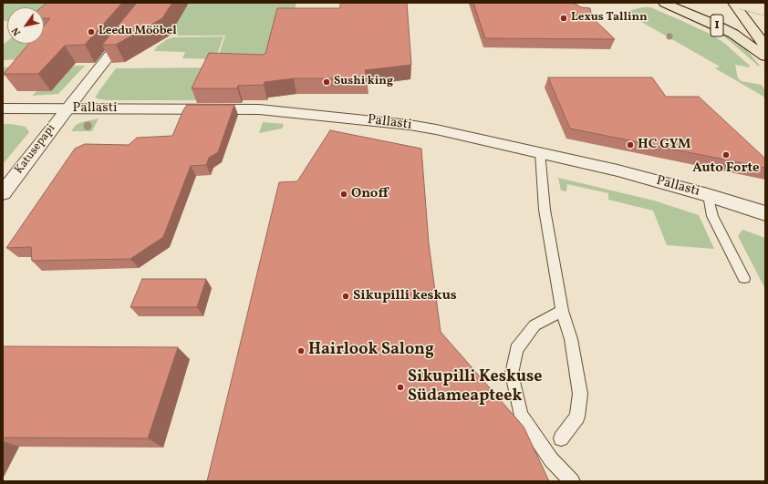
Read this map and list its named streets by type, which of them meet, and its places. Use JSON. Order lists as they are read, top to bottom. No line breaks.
{"streets":{"main road":["1"],"street":["Pallasti","Katusepapi"]},"crossings":[["Pallasti","Katusepapi"]],"places":["Lexus Tallinn","Leedu Mööbel","Sushi king","HC GYM","Auto Forte","Onoff","Sikupilli keskus","Hairlook Salong","Sikupilli Keskuse Südameapteek"],"north":"bottom left"}
